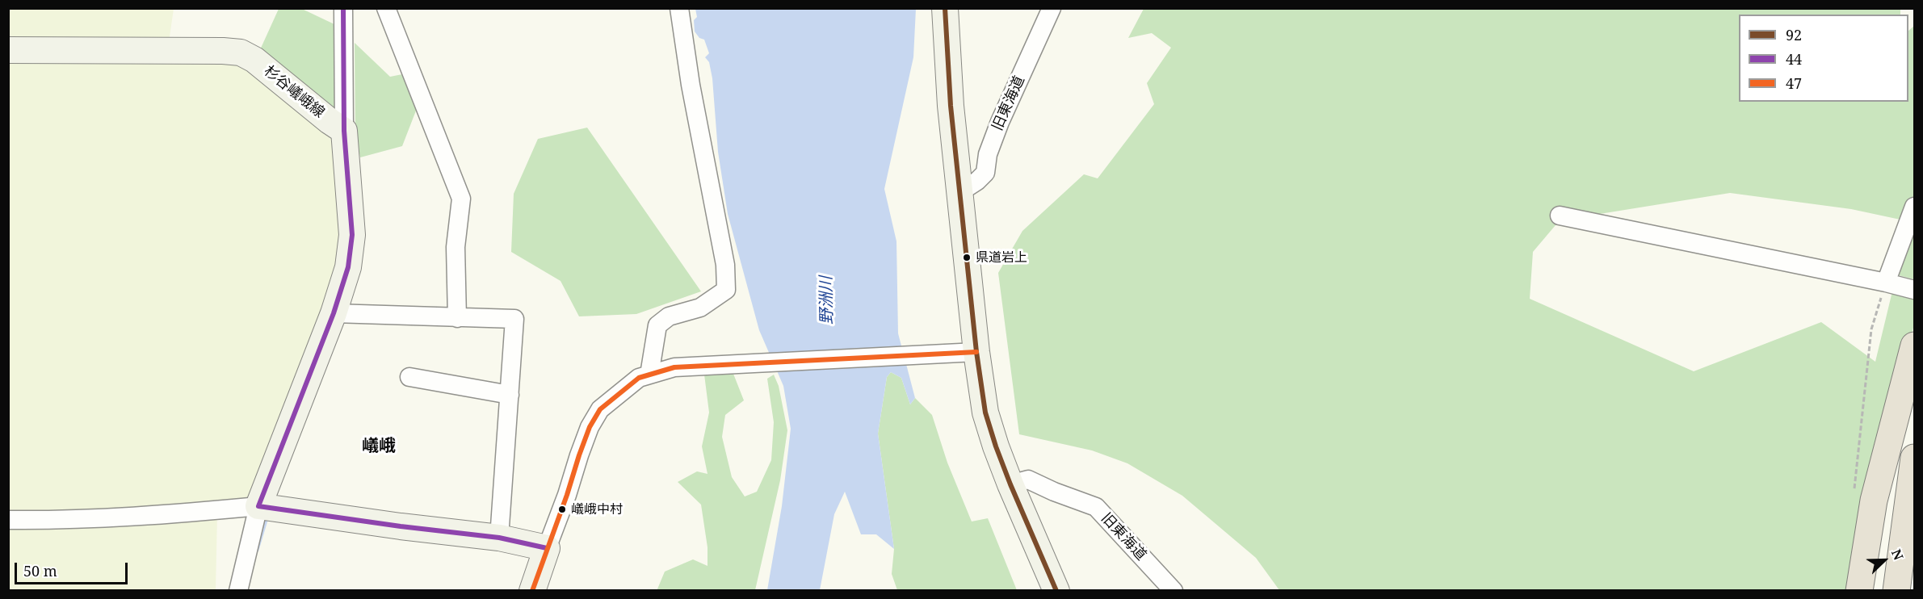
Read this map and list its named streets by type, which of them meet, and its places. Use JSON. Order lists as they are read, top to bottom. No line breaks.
{"streets":{"main road":["杉谷嶬峨線"],"street":["旧東海道"]},"districts":["嶬峨"],"water":["野洲川"],"places":["県道岩上","嶬峨中村"],"lines":["transit line 92","transit line 44","transit line 47"],"legend":["92","44","47"],"scale_bar":"50 m","north":"top right"}
